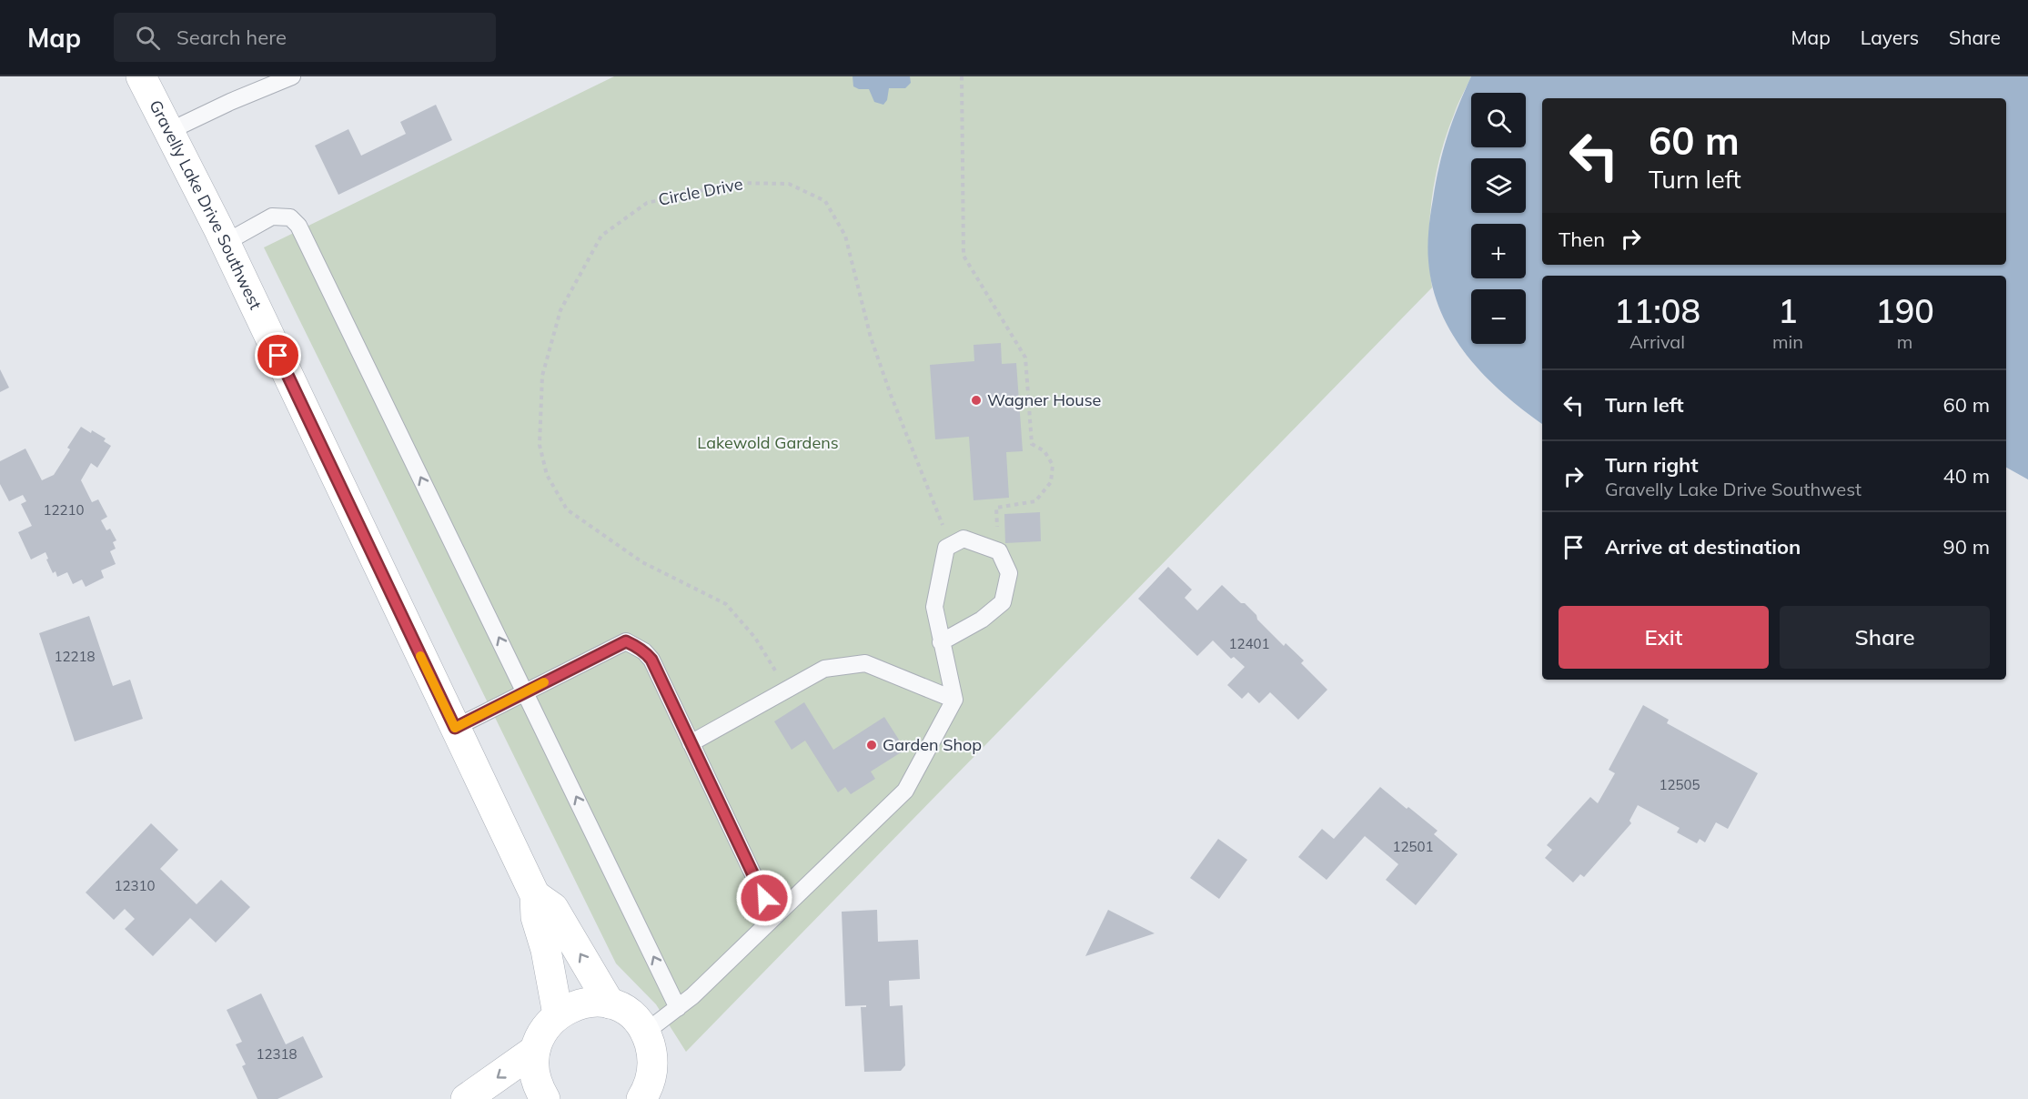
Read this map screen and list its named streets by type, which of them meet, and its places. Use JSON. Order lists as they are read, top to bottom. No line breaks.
{"streets":{"main road":["Gravelly Lake Drive Southwest"],"path":["Circle Drive"]},"parks":["Lakewold Gardens"],"places":["Wagner House","Garden Shop"],"house_numbers":["12210","12401","12218","12505","12501","12310","12318"],"page":{"header":"Map","search":"Search here","nav":["Map","Layers","Share"],"map_buttons":["+","−"],"turn":["60 m","Turn left"],"then":"Then","eta":["11:08","Arrival","1","min","190","m"],"list":[{"name":"Turn left","value":"60 m"},{"name":"Turn right","note":"Gravelly Lake Drive Southwest","value":"40 m"},{"name":"Arrive at destination","value":"90 m"}],"buttons":["Exit","Share"]}}
